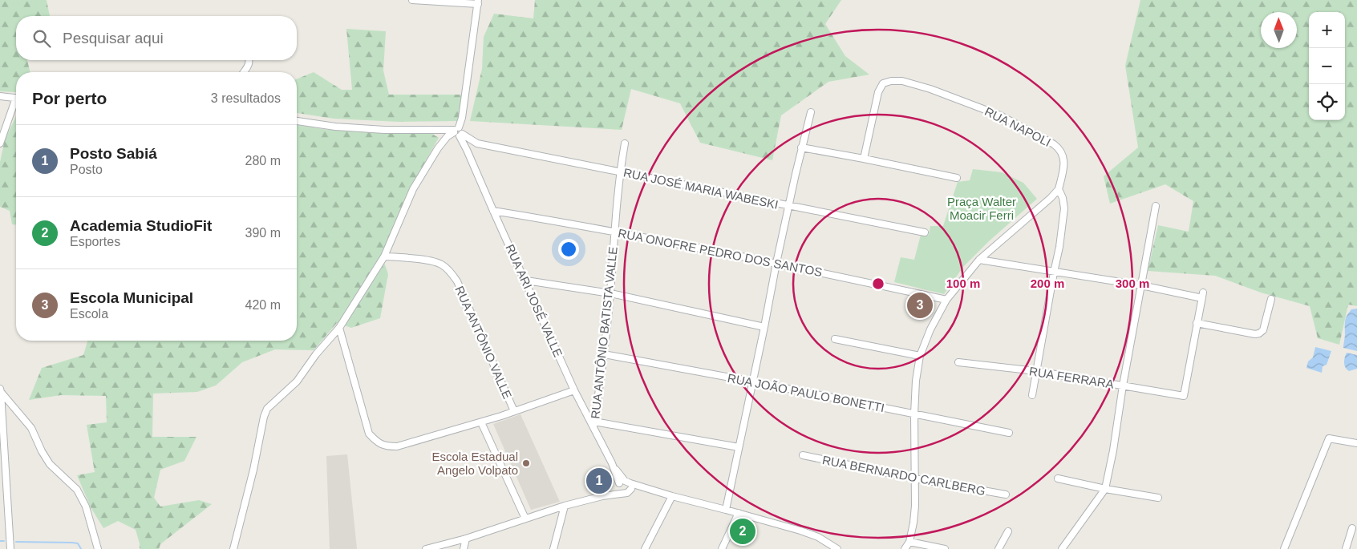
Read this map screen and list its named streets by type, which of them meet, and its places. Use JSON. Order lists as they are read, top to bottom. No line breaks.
{"streets":{"street":["RUA NAPOLI","RUA JOSÉ MARIA WABESKI","RUA ONOFRE PEDRO DOS SANTOS","RUA ARI JOSÉ VALLE","RUA ANTÔNIO BATISTA VALLE","RUA ANTÔNIO VALLE","RUA FERRARA","RUA JOÃO PAULO BONETTI","RUA BERNARDO CARLBERG"]},"crossings":[["RUA JOSÉ MARIA WABESKI","RUA ARI JOSÉ VALLE"],["RUA JOSÉ MARIA WABESKI","RUA ANTÔNIO BATISTA VALLE"],["RUA ONOFRE PEDRO DOS SANTOS","RUA ARI JOSÉ VALLE"],["RUA ONOFRE PEDRO DOS SANTOS","RUA ANTÔNIO BATISTA VALLE"],["RUA ARI JOSÉ VALLE","RUA ANTÔNIO BATISTA VALLE"],["RUA ANTÔNIO BATISTA VALLE","RUA JOÃO PAULO BONETTI"]],"parks":["Praça Walter Moacir Ferri"],"places":["Escola Estadual Angelo Volpato"],"north":"top","page":{"map_buttons":["+","−"],"search":"Pesquisar aqui","heading":["Por perto","3 resultados"],"list":[{"mark":"1","name":"Posto Sabiá","note":"Posto","value":"280 m"},{"mark":"2","name":"Academia StudioFit","note":"Esportes","value":"390 m"},{"mark":"3","name":"Escola Municipal","note":"Escola","value":"420 m"}],"pins":["3","1","2"]},"rings":["100 m","200 m","300 m"]}
